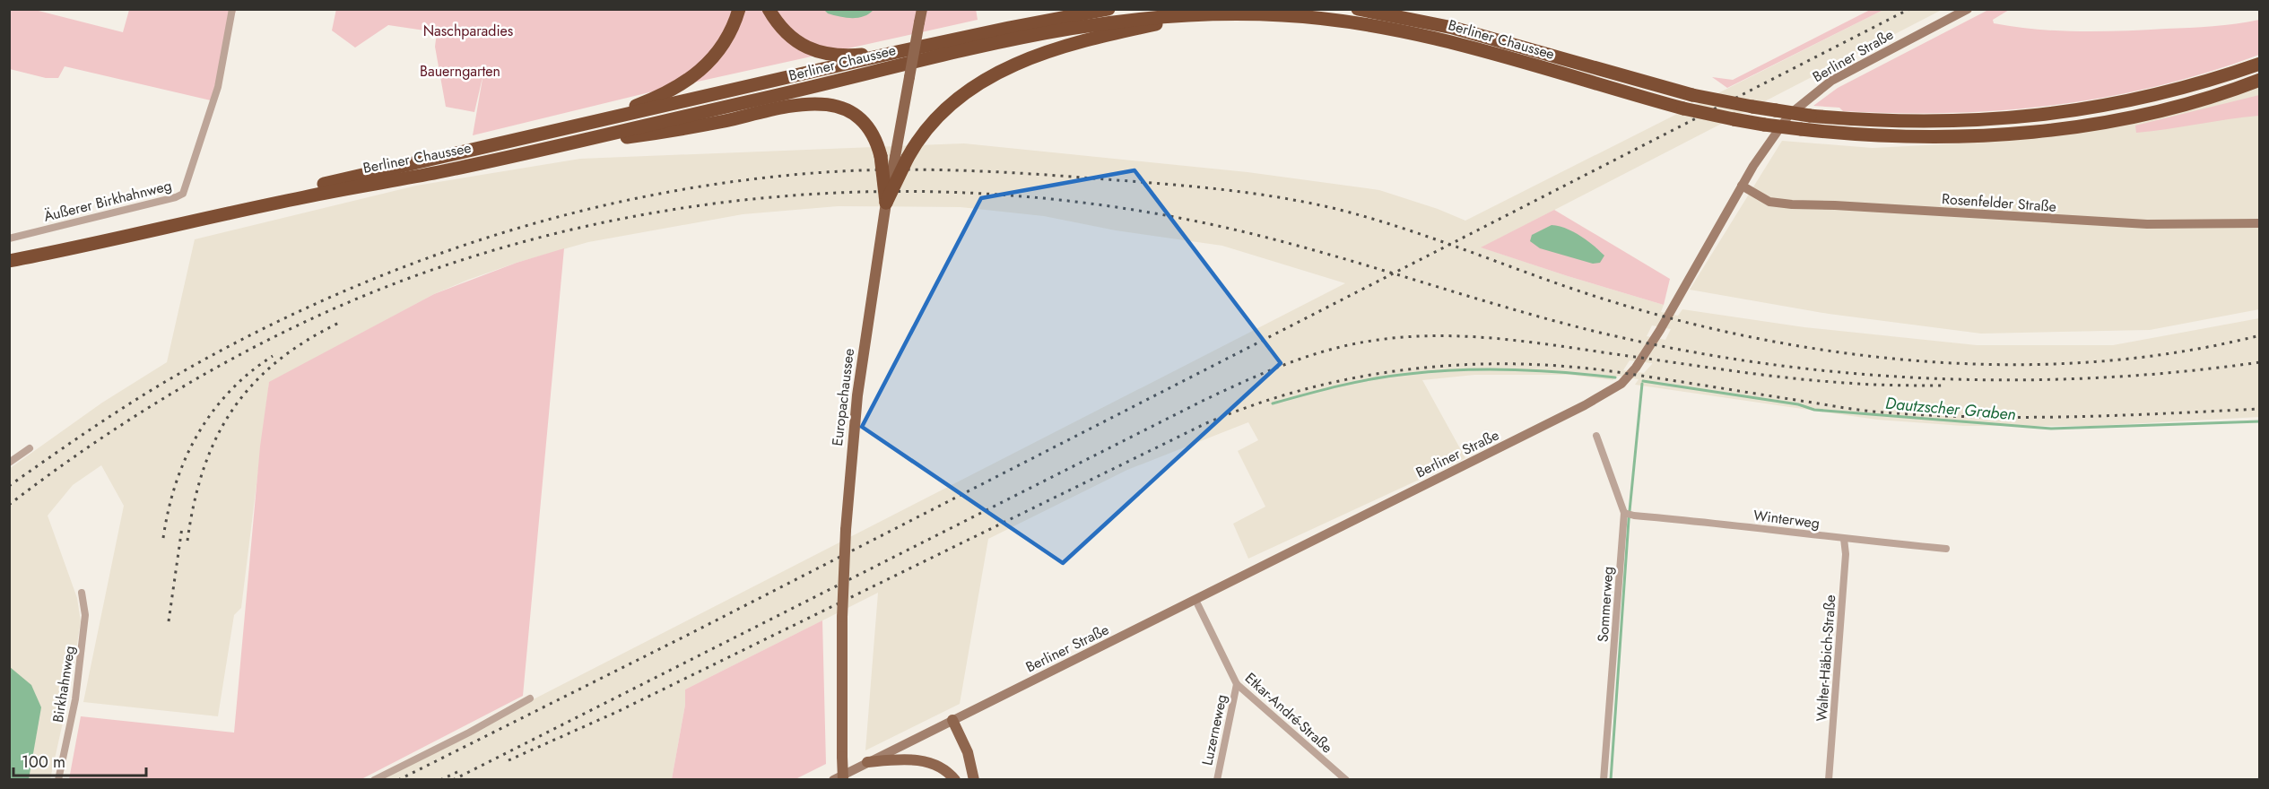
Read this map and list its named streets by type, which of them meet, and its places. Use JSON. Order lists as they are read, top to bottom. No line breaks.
{"streets":{"highway":["Berliner Chaussee"],"main road":["Europachaussee"],"street":["Berliner Straße","Äußerer Birkhahnweg","Rosenfelder Straße","Winterweg","Sommerweg","Walter-Häbich-Straße","Birkhahnweg","Etkar-André-Straße","Luzerneweg"]},"crossings":[["Berliner Straße","Rosenfelder Straße"],["Berliner Straße","Etkar-André-Straße"],["Winterweg","Sommerweg"],["Winterweg","Walter-Häbich-Straße"],["Etkar-André-Straße","Luzerneweg"]],"water":["Dautzscher Graben"],"parks":["Naschparadies","Bauerngarten"],"scale_bar":"100 m"}
